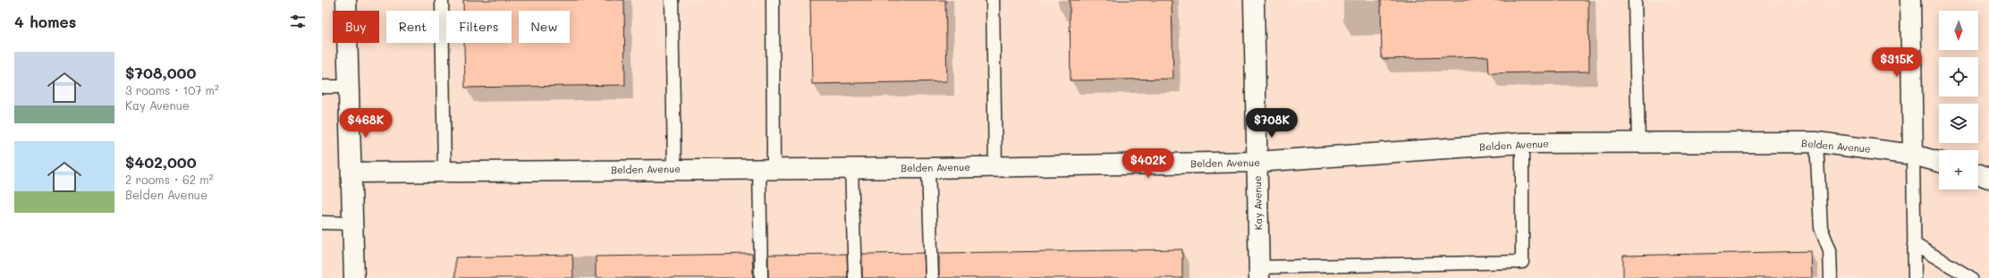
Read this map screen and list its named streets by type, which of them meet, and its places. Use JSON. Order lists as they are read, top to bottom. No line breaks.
{"streets":{"street":["Belden Avenue","Kay Avenue"]},"crossings":[["Belden Avenue","Kay Avenue"]],"north":"bottom","page":{"heading":"4 homes","map_buttons":"+","chip":["Buy","Rent","Filters","New"],"list":[{"name":"$708,000","note":"3 rooms · 107 m² · Kay Avenue"},{"name":"$402,000","note":"2 rooms · 62 m² · Belden Avenue"}],"price":["$315K","$468K","$708K","$402K"]}}
